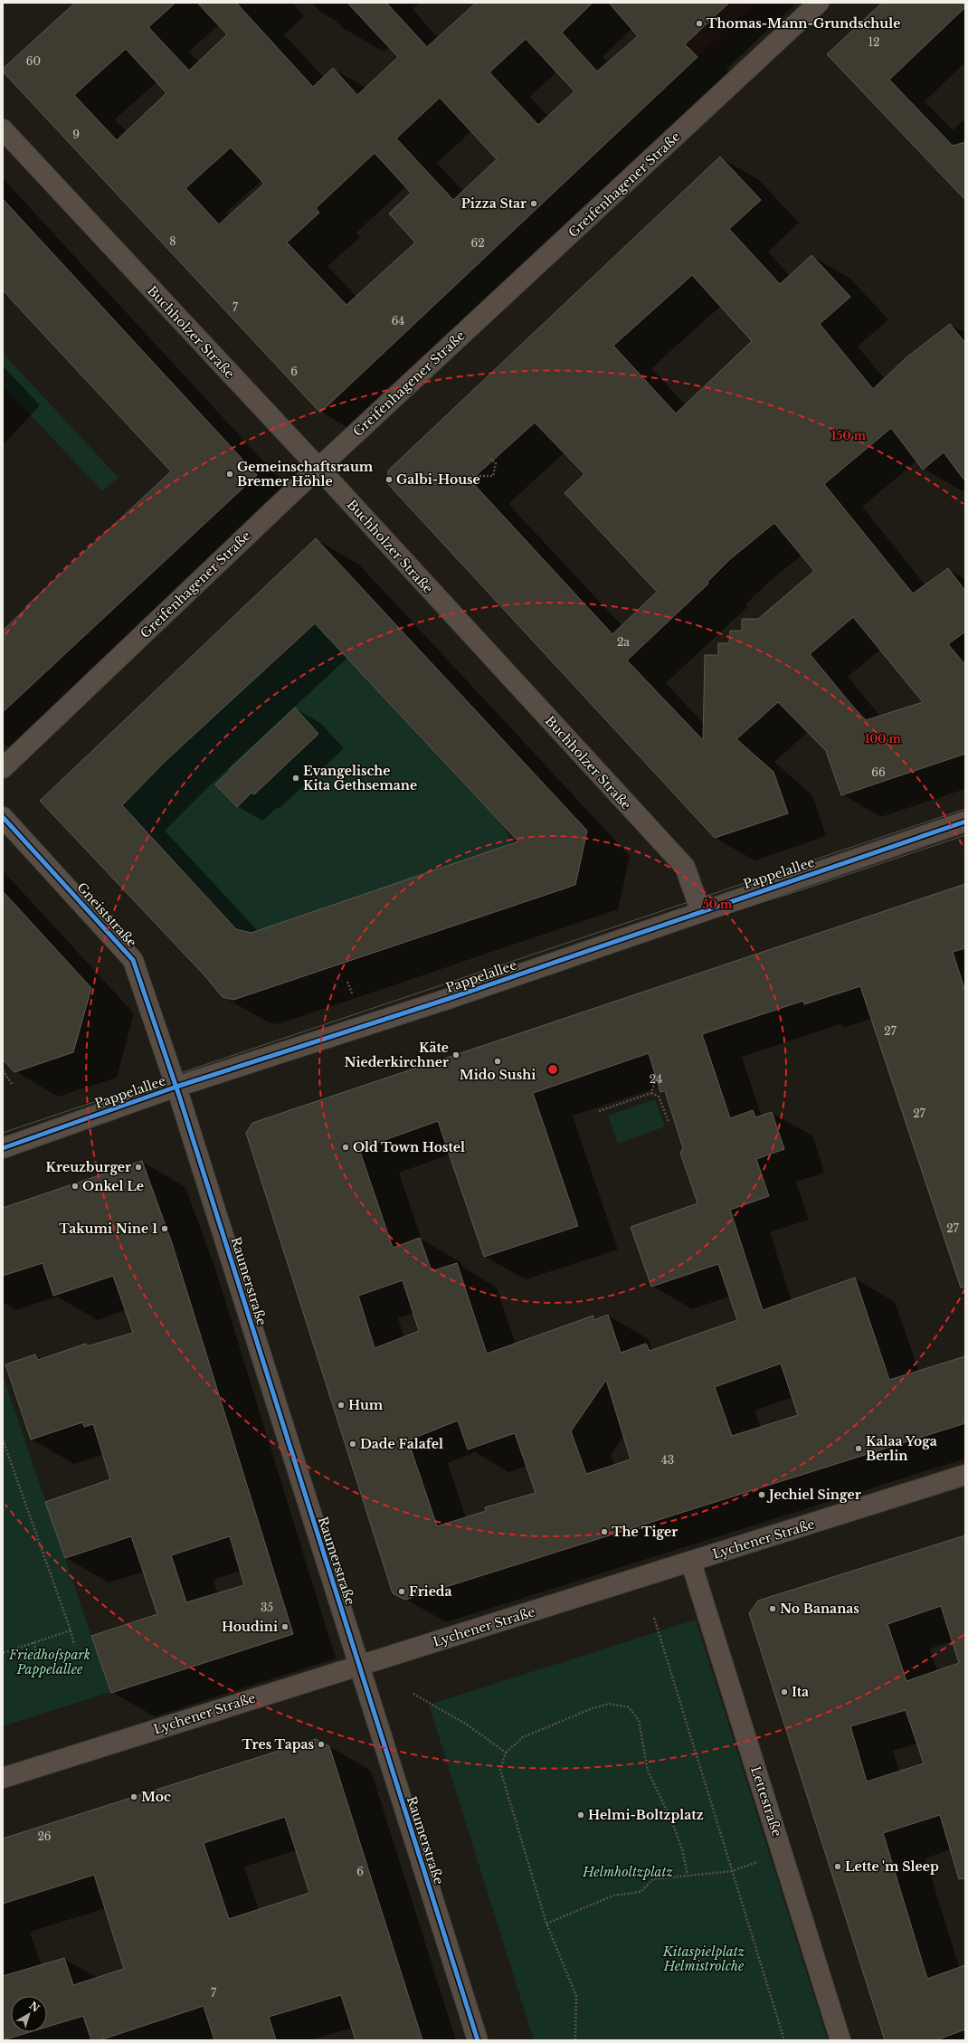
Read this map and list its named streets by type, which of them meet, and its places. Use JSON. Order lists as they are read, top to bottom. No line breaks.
{"streets":{"street":["Greifenhagener Straße","Buchholzer Straße","Pappelallee","Gneiststraße","Raumerstraße","Lychener Straße","Lettestraße"]},"crossings":[["Greifenhagener Straße","Buchholzer Straße"],["Buchholzer Straße","Pappelallee"],["Pappelallee","Gneiststraße"],["Pappelallee","Raumerstraße"],["Gneiststraße","Raumerstraße"],["Raumerstraße","Lychener Straße"],["Lychener Straße","Lettestraße"]],"parks":["Friedhofspark Pappelallee","Helmholtzplatz","Kitaspielplatz Helmistrolche"],"places":["Thomas-Mann-Grundschule","Pizza Star","Gemeinschaftsraum Bremer Höhle","Galbi-House","Evangelische Kita Gethsemane","Käte Niederkirchner","Mido Sushi","Old Town Hostel","Kreuzburger","Onkel Le","Takumi Nine 1","Hum","Dade Falafel","Kalaa Yoga Berlin","Jechiel Singer","The Tiger","Frieda","No Bananas","Houdini","Ita","Tres Tapas","Moc","Helmi-Boltzplatz","Lette 'm Sleep"],"house_numbers":["12","60","9","8","62","7","64","6","2a","66","27","24","27","27","43","35","26","6","7"],"north":"top right","rings":["150 m","100 m","50 m"]}
